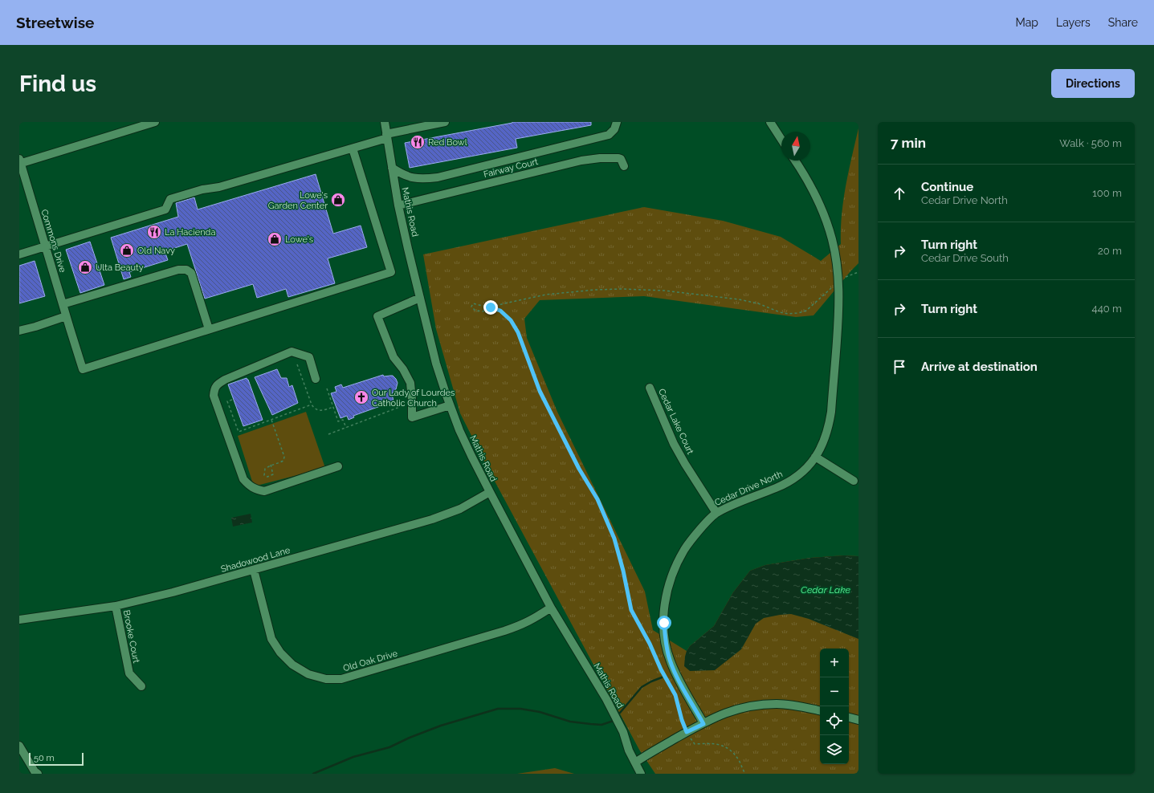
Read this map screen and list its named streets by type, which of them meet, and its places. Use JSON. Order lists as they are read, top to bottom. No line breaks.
{"streets":{"street":["Fairway Court","Mathis Road","Commons Drive","Cedar Lake Court","Cedar Drive North","Shadowood Lane","Brooke Court","Old Oak Drive"]},"crossings":[["Fairway Court","Mathis Road"],["Mathis Road","Shadowood Lane"],["Mathis Road","Old Oak Drive"],["Cedar Lake Court","Cedar Drive North"],["Shadowood Lane","Brooke Court"],["Shadowood Lane","Old Oak Drive"]],"water":["Cedar Lake"],"places":{"restaurant":["Red Bowl","La Hacienda"],"shop":["Lowe's Garden Center","Lowe's","Old Navy","Ulta Beauty"],"church":["Our Lady of Lourdes Catholic Church"]},"scale_bar":"50 m","north":"top","page":{"header":"Streetwise","nav":["Map","Layers","Share"],"buttons":"Directions","title":"Find us","heading":["7 min","Walk · 560 m"],"list":[["Continue","Cedar Drive North","100 m"],["Turn right","Cedar Drive South","20 m"],["Turn right","440 m"],"Arrive at destination"],"map_buttons":["+","−"],"scale":"50 m"}}
